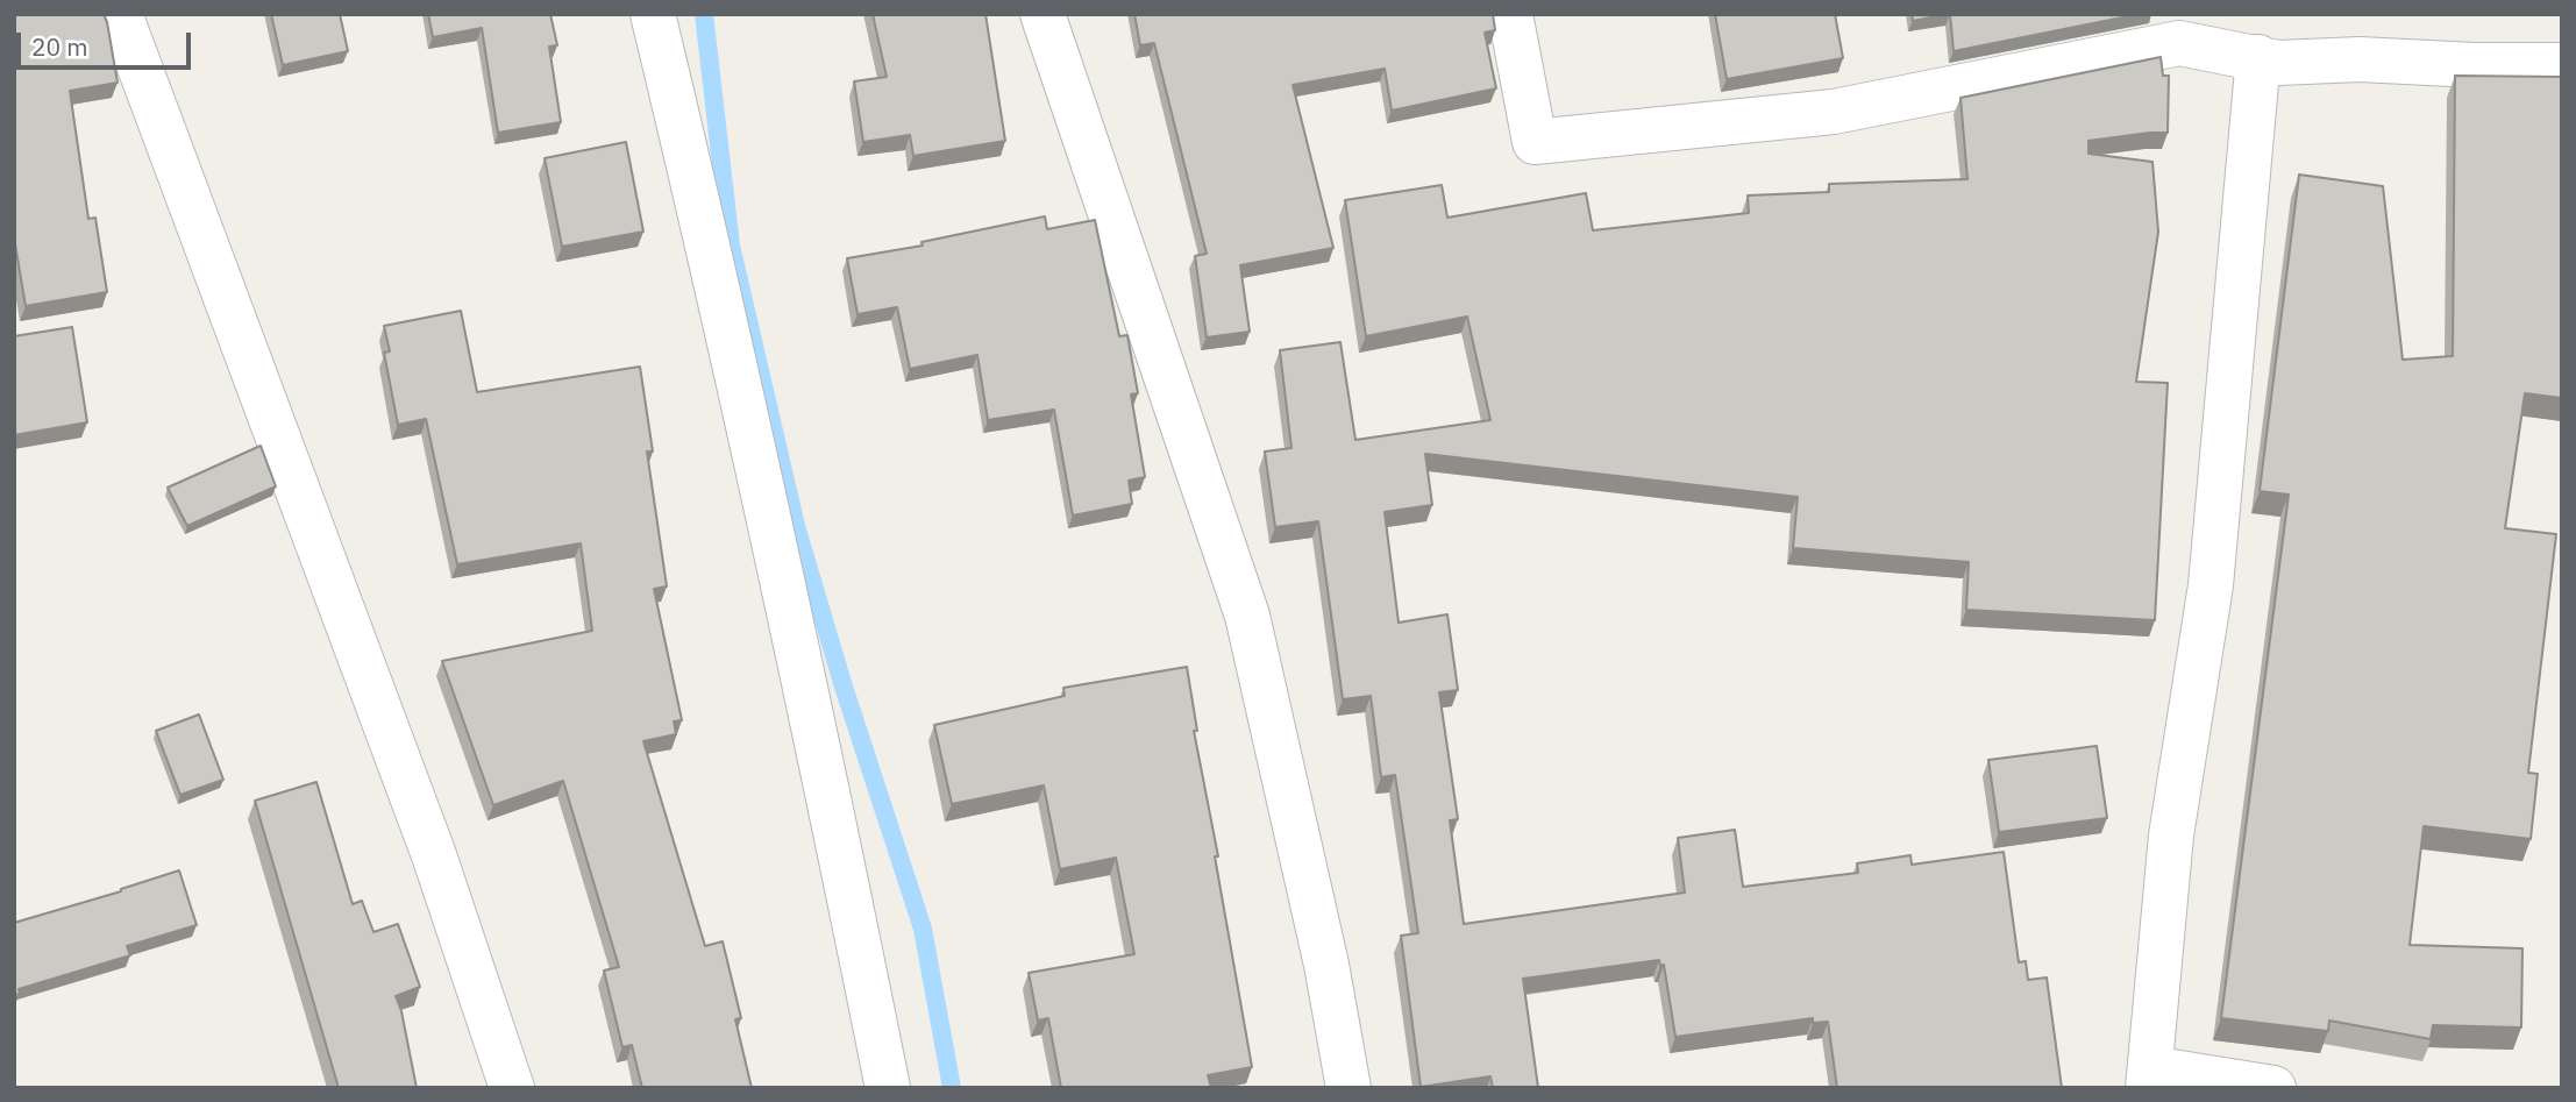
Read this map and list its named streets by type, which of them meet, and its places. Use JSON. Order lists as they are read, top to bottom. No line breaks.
{"scale_bar":"20 m"}
